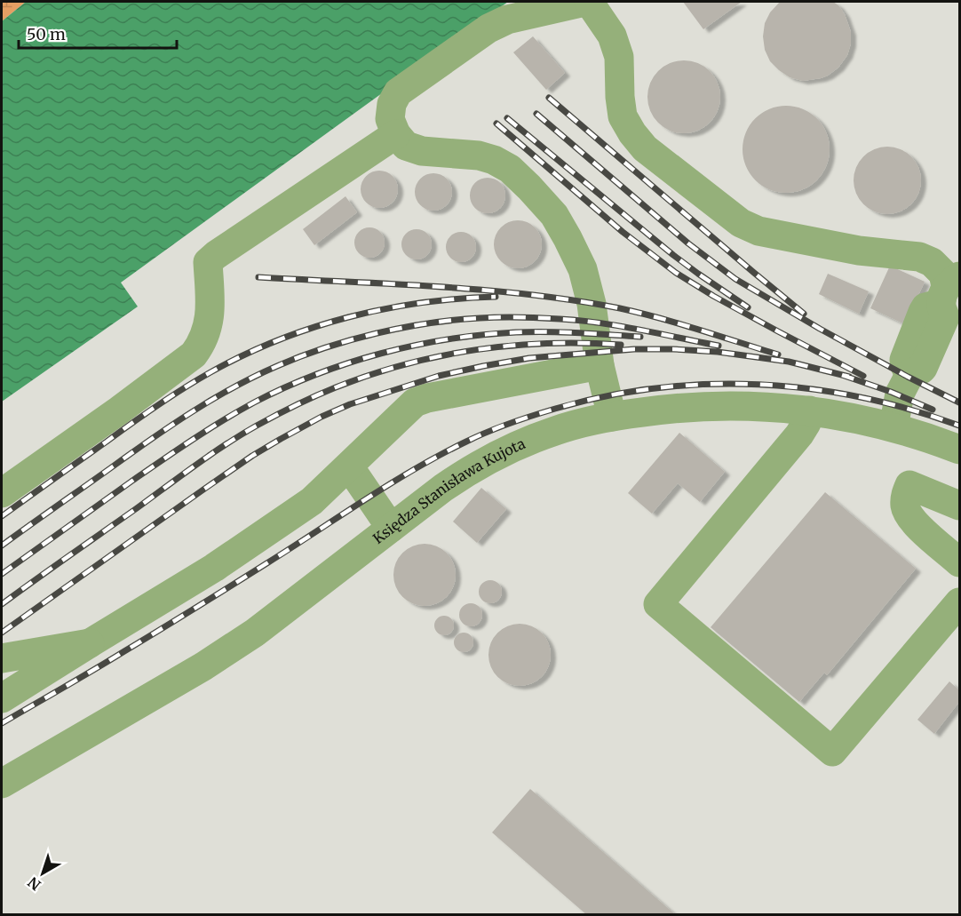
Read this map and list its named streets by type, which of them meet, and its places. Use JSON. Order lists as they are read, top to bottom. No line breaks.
{"streets":{"street":["Księdza Stanisława Kujota"]},"scale_bar":"50 m","north":"bottom left"}
